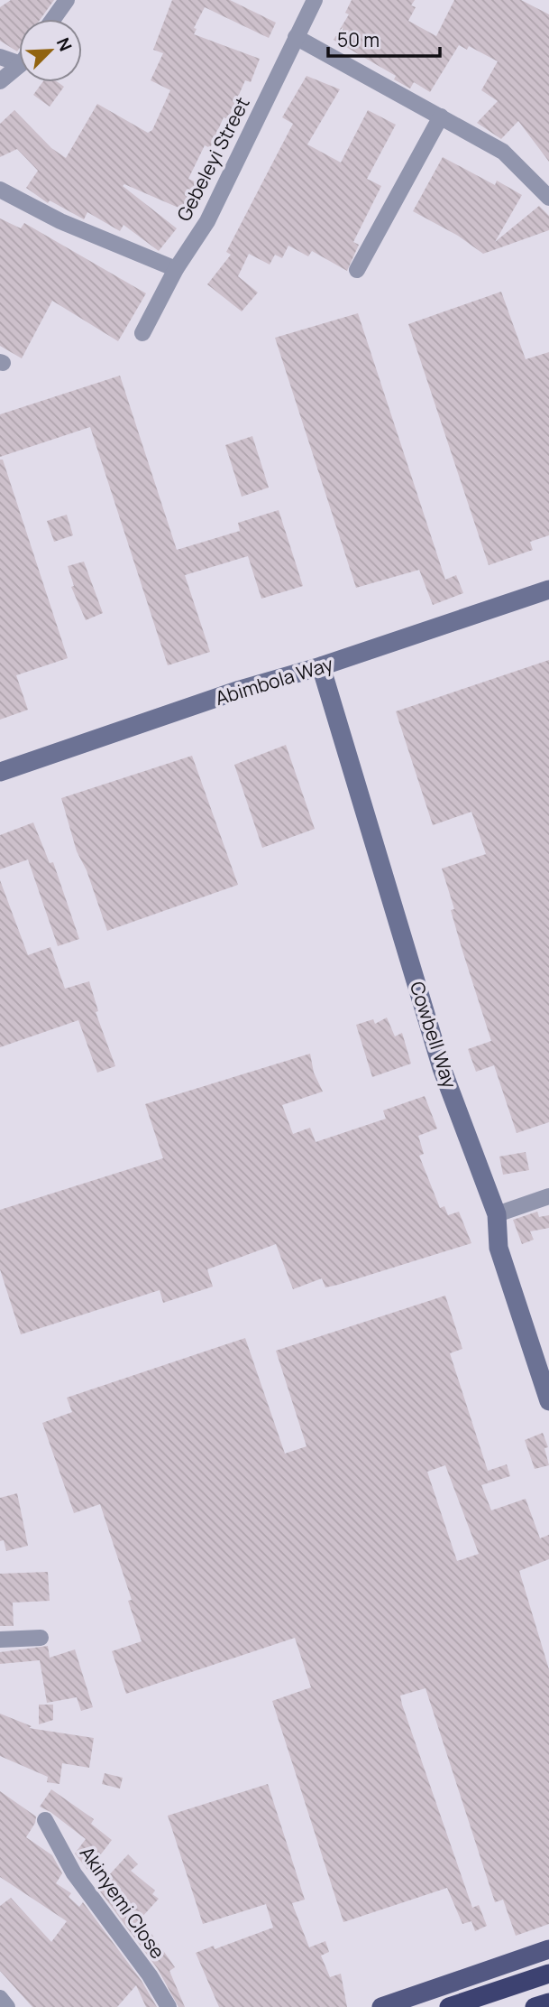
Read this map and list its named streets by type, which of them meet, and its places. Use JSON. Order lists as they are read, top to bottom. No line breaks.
{"streets":{"street":["Gebeleyi Street","Abimbola Way","Cowbell Way","Akinyemi Close"]},"crossings":[["Abimbola Way","Cowbell Way"]],"scale_bar":"50 m","north":"top right"}
